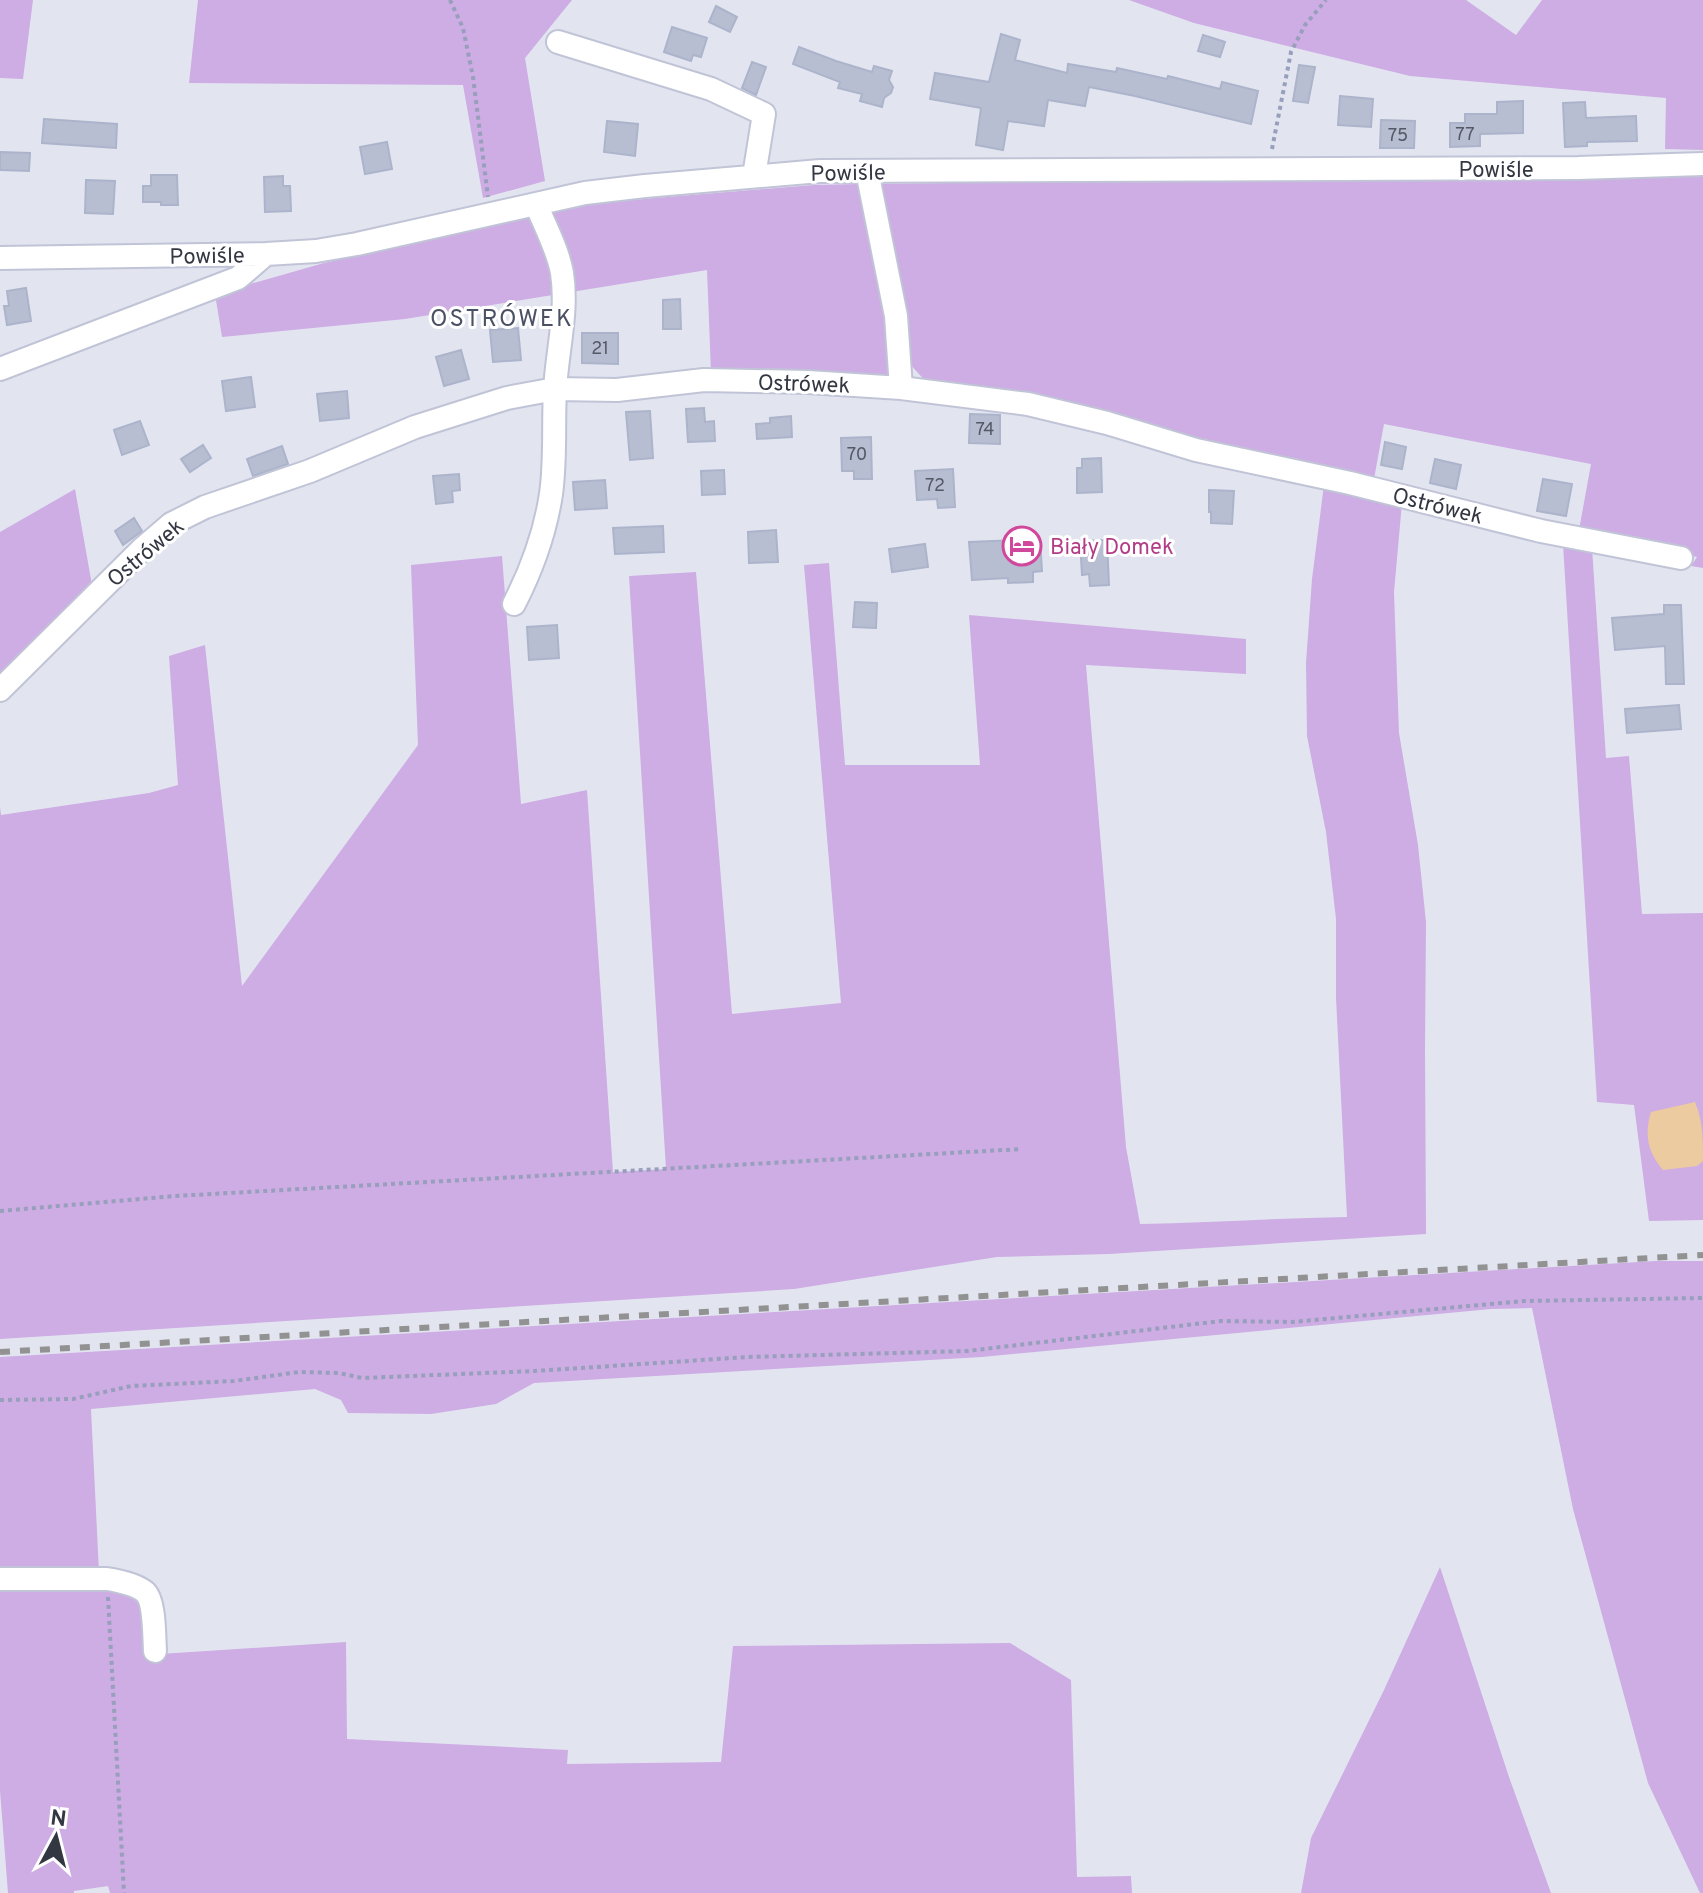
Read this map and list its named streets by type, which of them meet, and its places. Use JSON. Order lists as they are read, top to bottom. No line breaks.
{"streets":{"street":["Powiśle","Ostrówek"]},"districts":["OSTRÓWEK"],"places":{"hotel":["Biały Domek"]},"house_numbers":["77","75","21","74","70","72"],"north":"top"}
